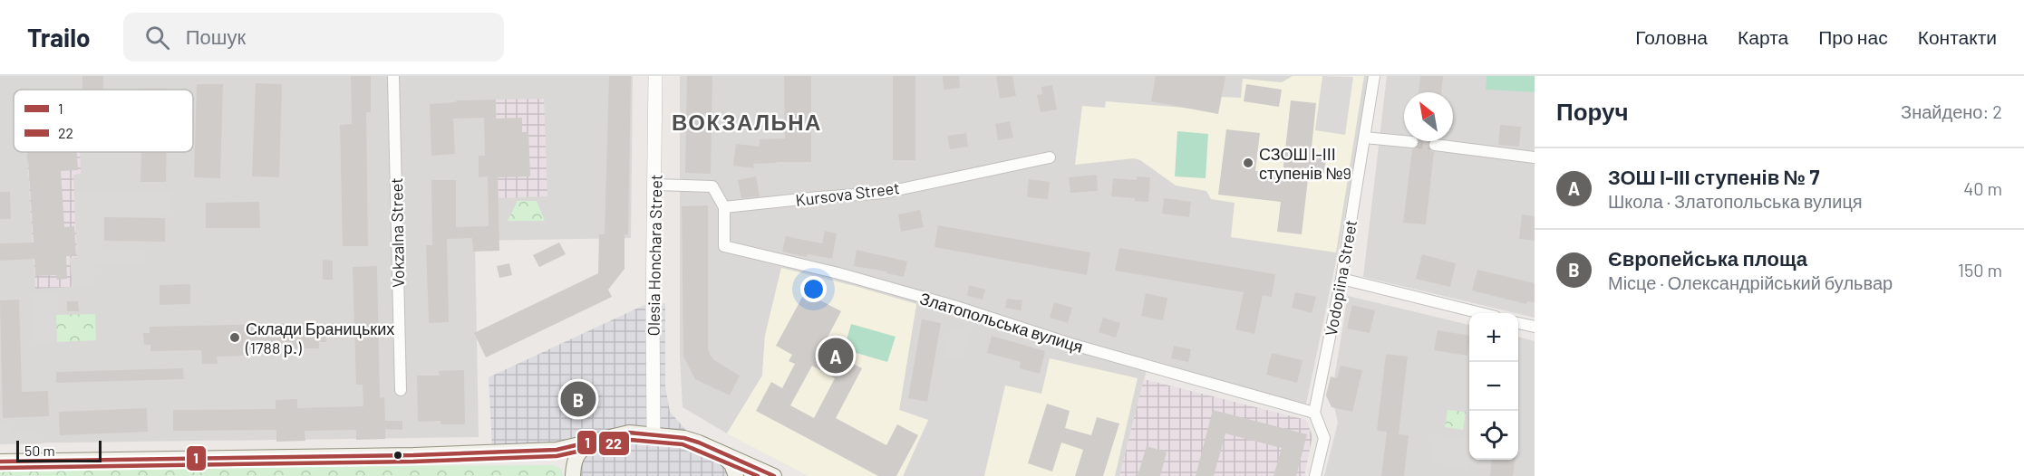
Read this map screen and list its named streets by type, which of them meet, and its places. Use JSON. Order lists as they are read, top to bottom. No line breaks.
{"streets":{"street":["Kursova Street","Vokzalna Street","Olesia Honchara Street","Vodopiina Street","Златопольська вулиця"]},"crossings":[["Kursova Street","Златопольська вулиця"],["Vodopiina Street","Златопольська вулиця"]],"districts":["ВОКЗАЛЬНА"],"places":["СЗОШ І-ІІІ ступенів №9","Склади Браницьких (1788 р.)"],"lines":["transit line 1","transit line 22"],"legend":["1","22"],"scale_bar":"50 m","north":"top left","page":{"header":"Trailo","search":"Пошук","nav":["Головна","Карта","Про нас","Контакти"],"heading":["Поруч","Знайдено: 2"],"list":[{"mark":"A","name":"ЗОШ І-ІІІ ступенів № 7","note":"Школа · Златопольська вулиця","value":"40 m"},{"mark":"B","name":"Європейська площа","note":"Місце · Олександрійський бульвар","value":"150 m"}],"map_buttons":["+","−"],"pins":["A","B"],"scale":"50 m"}}
